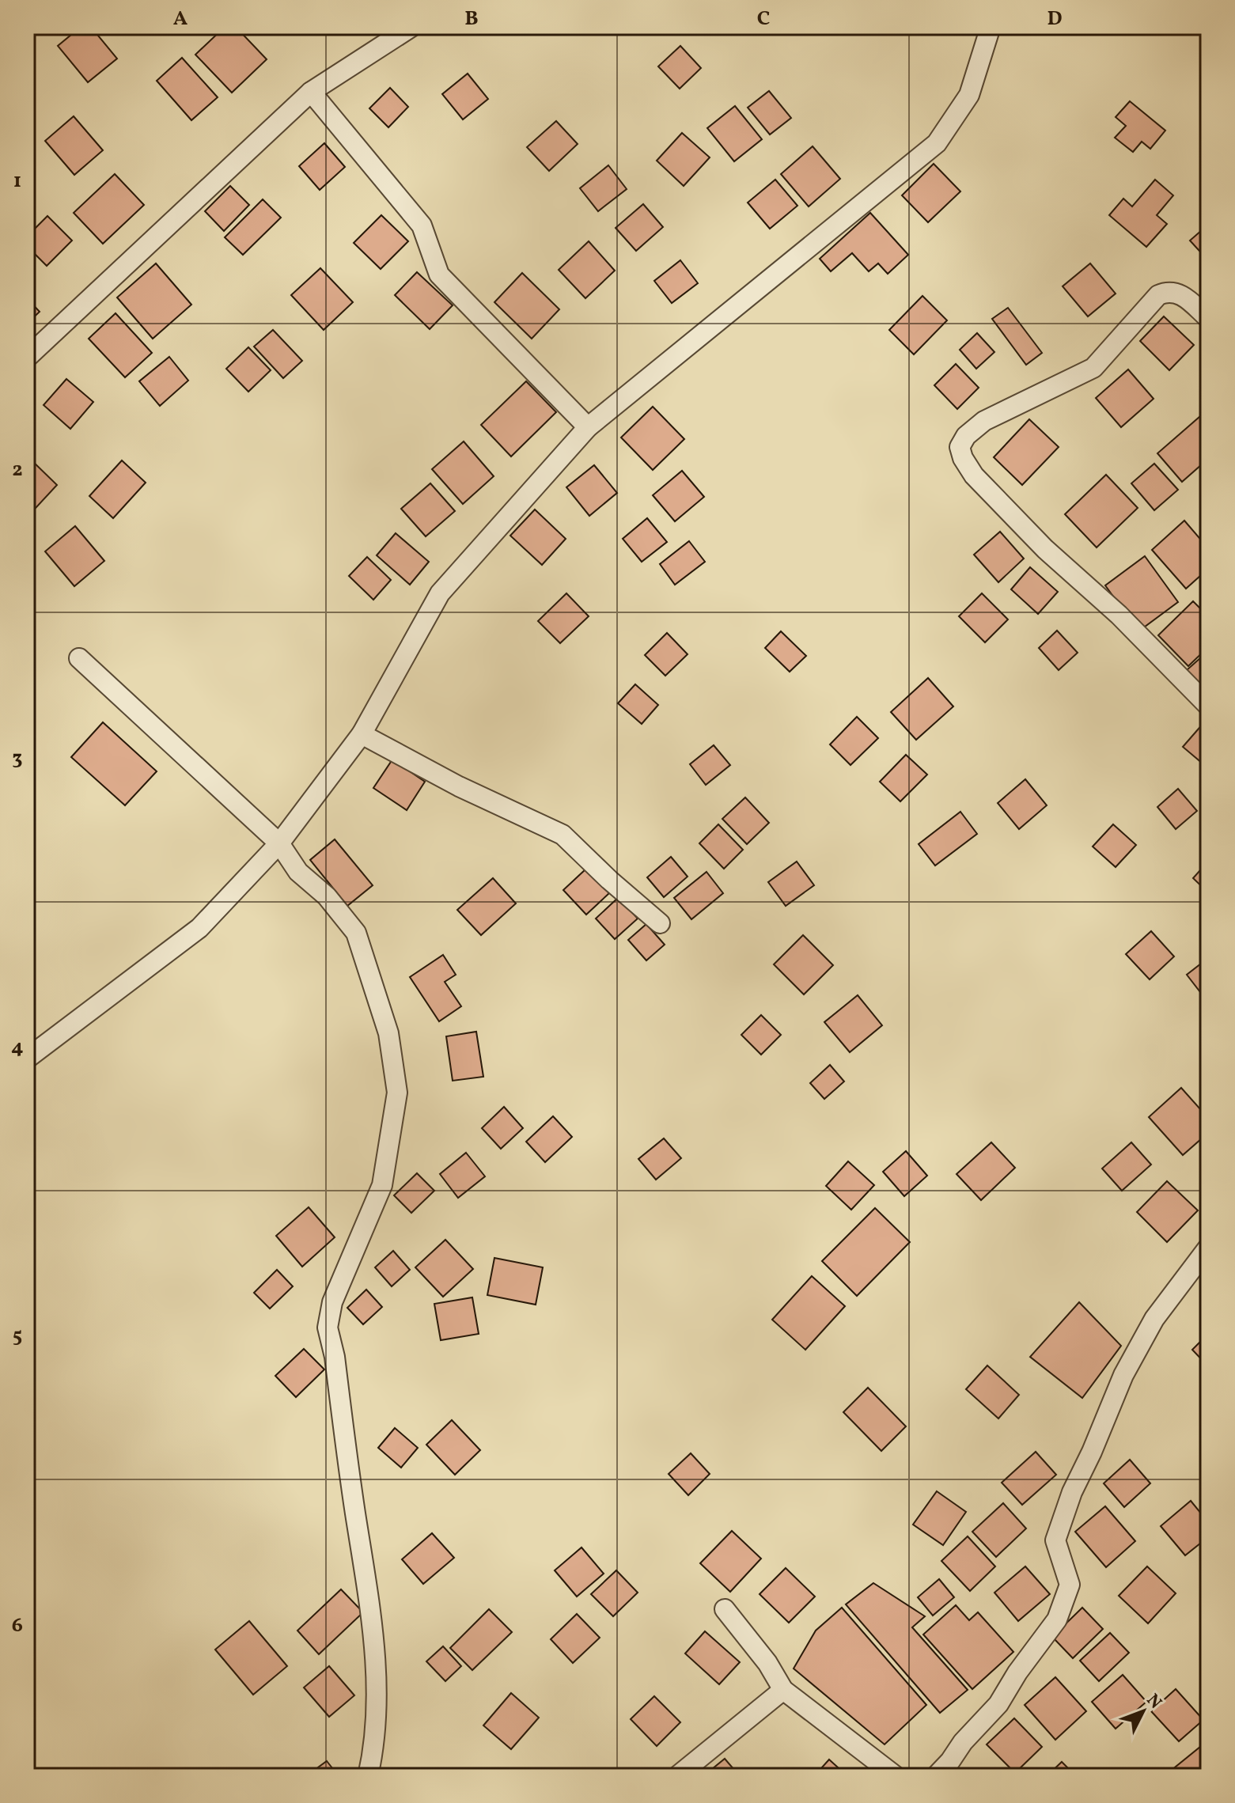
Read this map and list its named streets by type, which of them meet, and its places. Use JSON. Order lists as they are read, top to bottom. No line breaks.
{"north":"top right","grid":{"columns":["A","B","C","D"],"rows":["1","2","3","4","5","6"]}}
